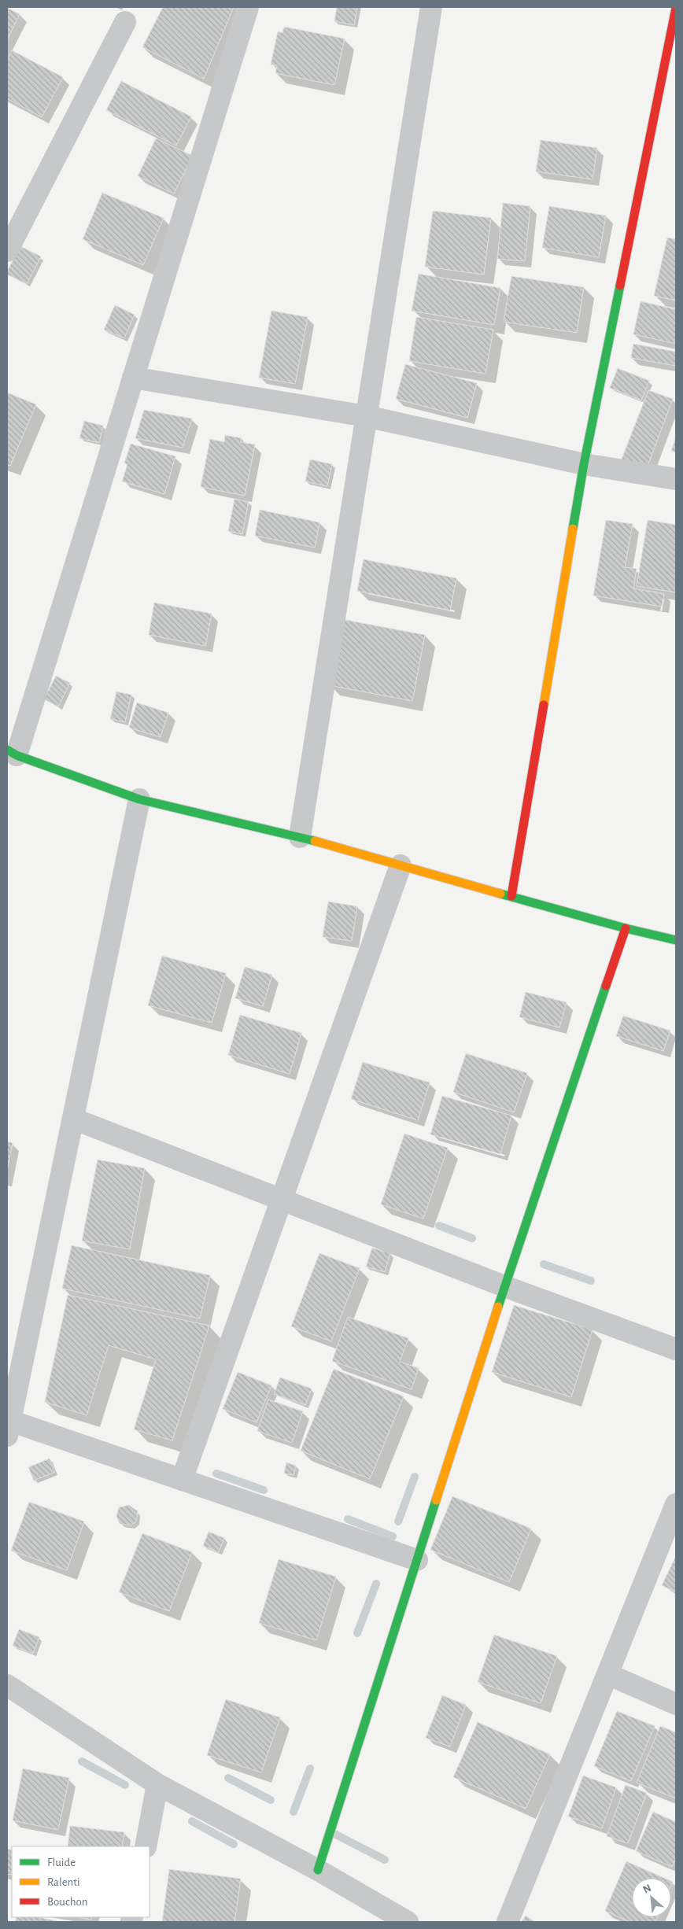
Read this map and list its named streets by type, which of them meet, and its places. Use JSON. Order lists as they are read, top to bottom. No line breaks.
{"legend":["Fluide","Ralenti","Bouchon"],"north":"top left"}
